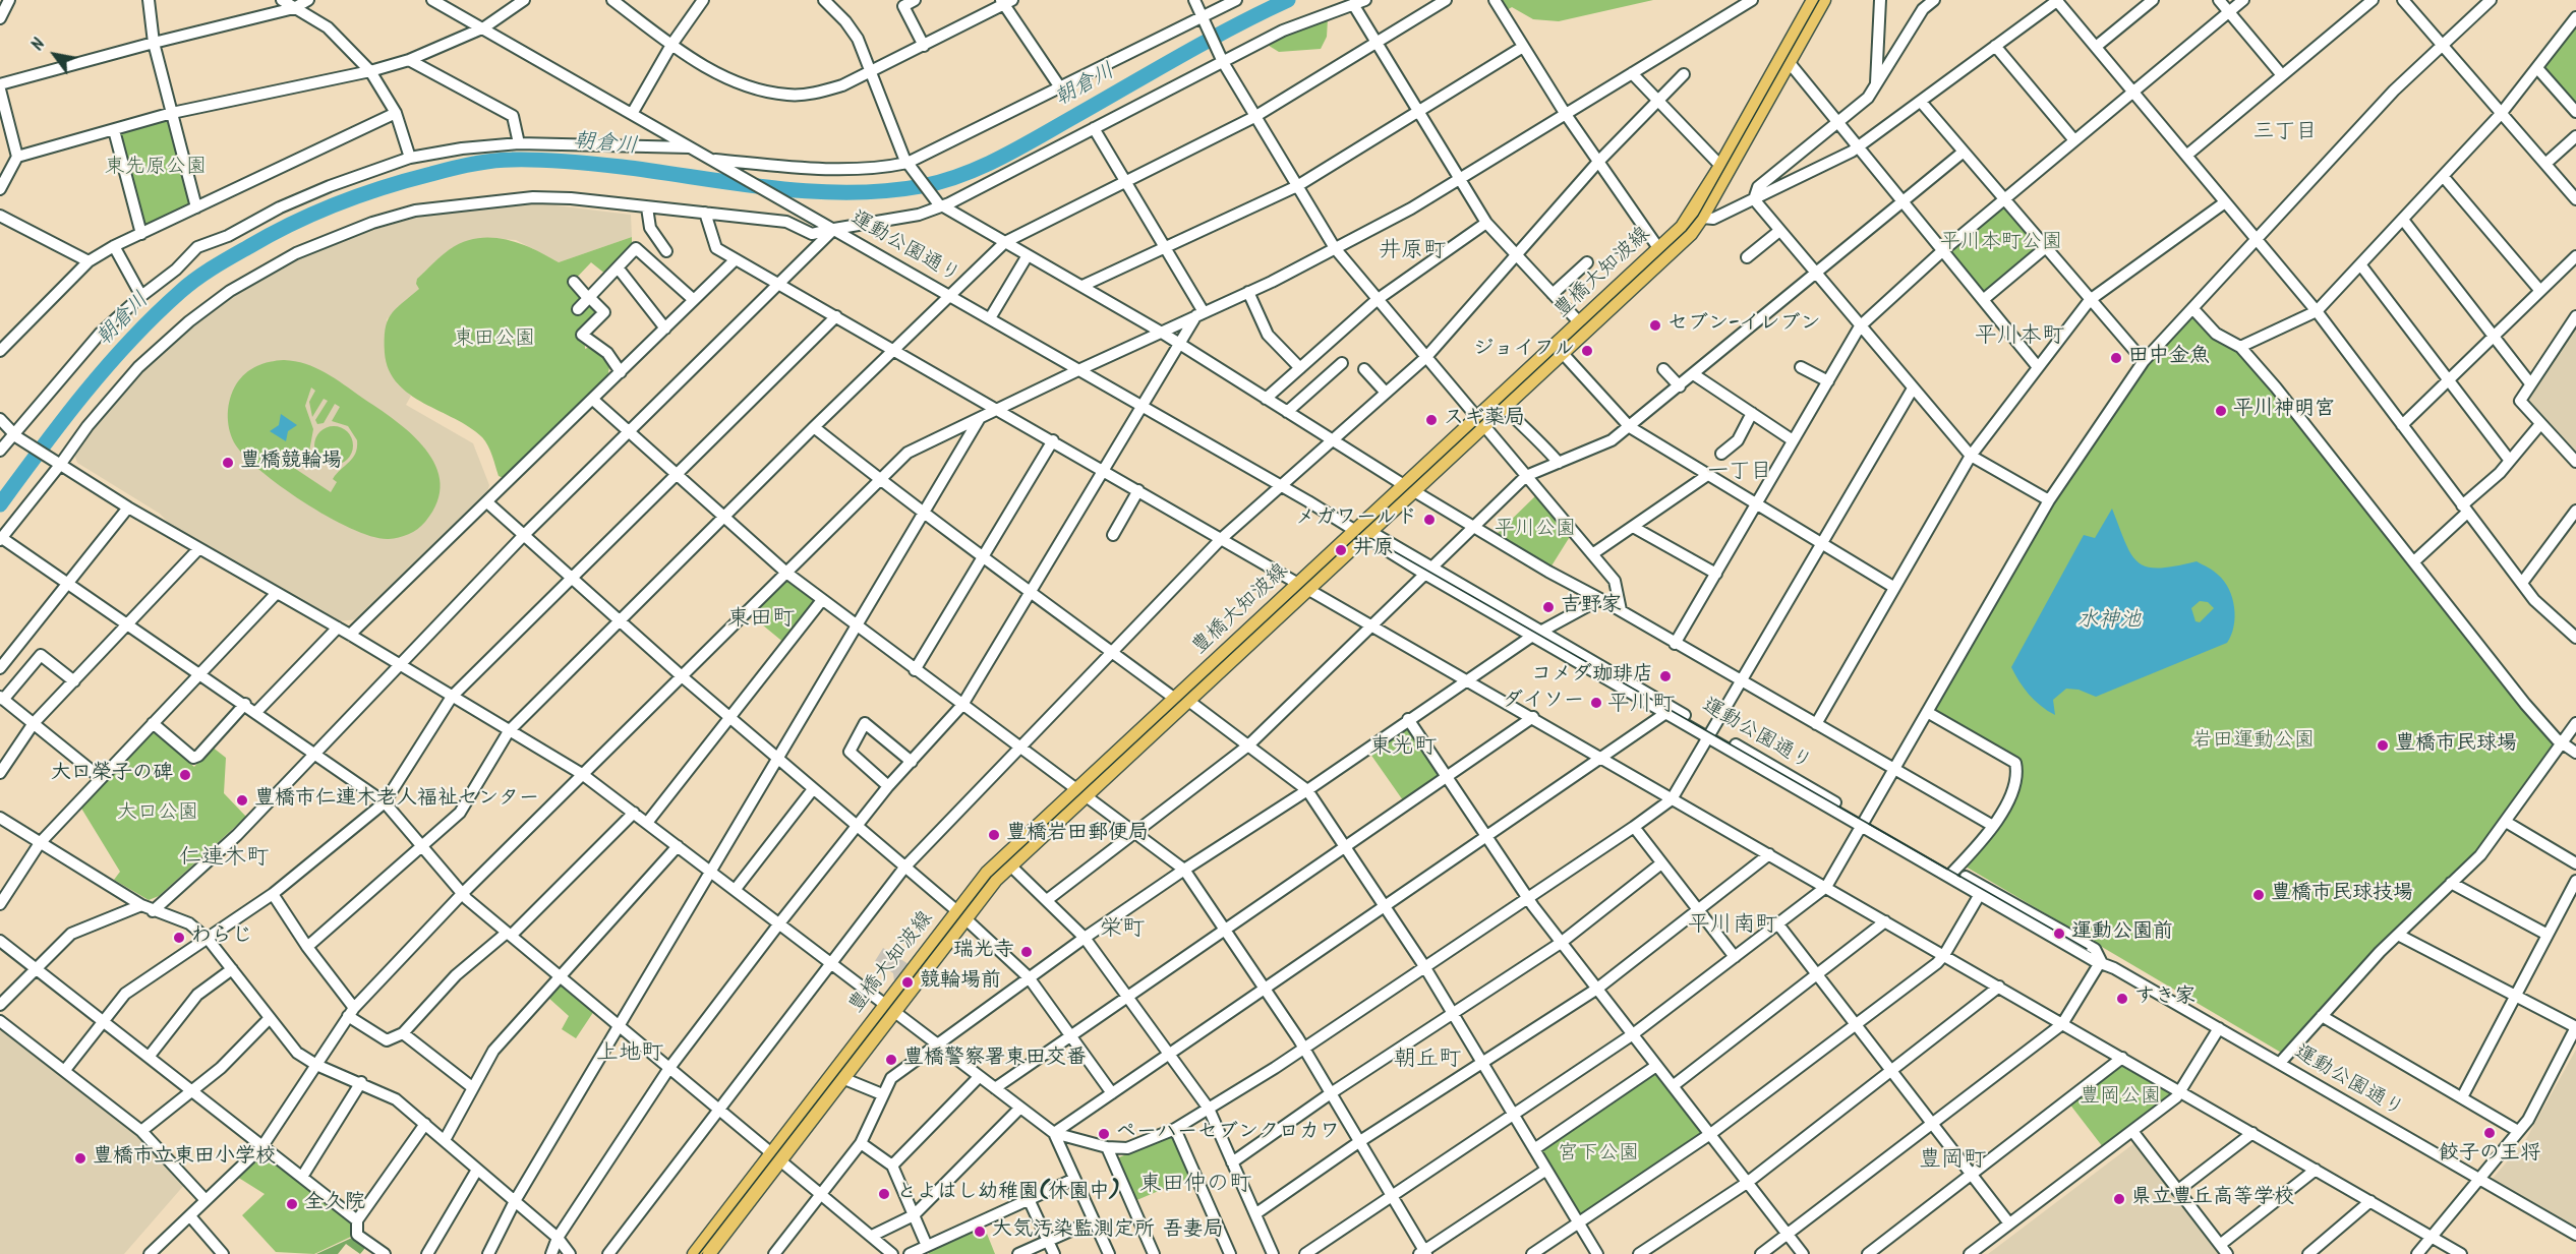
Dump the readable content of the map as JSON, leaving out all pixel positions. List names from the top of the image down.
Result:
{
  "streets": {
    "main road": ["豊橋大知波線"],
    "street": ["運動公園通り"]
  },
  "crossings": [
    ["運動公園通り", "豊橋大知波線"]
  ],
  "districts": [
    "三丁目",
    "井原町",
    "平川本町",
    "一丁目",
    "東田町",
    "平川町",
    "東光町",
    "仁連木町",
    "平川南町",
    "栄町",
    "上地町",
    "朝丘町",
    "豊岡町",
    "東田仲の町"
  ],
  "water": ["朝倉川", "水神池"],
  "parks": [
    "東先原公園",
    "平川本町公園",
    "東田公園",
    "平川公園",
    "岩田運動公園",
    "大口公園",
    "豊岡公園",
    "宮下公園"
  ],
  "places": [
    "セブン-イレブン",
    "ジョイフル",
    "田中金魚",
    "平川神明宮",
    "スギ薬局",
    "豊橋競輪場",
    "メガワールド",
    "井原",
    "吉野家",
    "コメダ珈琲店",
    "ダイソー",
    "豊橋市民球場",
    "大口榮子の碑",
    "豊橋市仁連木老人福祉センター",
    "豊橋岩田郵便局",
    "豊橋市民球技場",
    "運動公園前",
    "わらじ",
    "瑞光寺",
    "競輪場前",
    "すき家",
    "豊橋警察署東田交番",
    "餃子の王将",
    "ペーハーセブンクロカワ",
    "豊橋市立東田小学校",
    "とよはし幼稚園(休園中)",
    "県立豊丘高等学校",
    "全久院",
    "大気汚染監測定所 吾妻局"
  ],
  "north": "top left"
}
